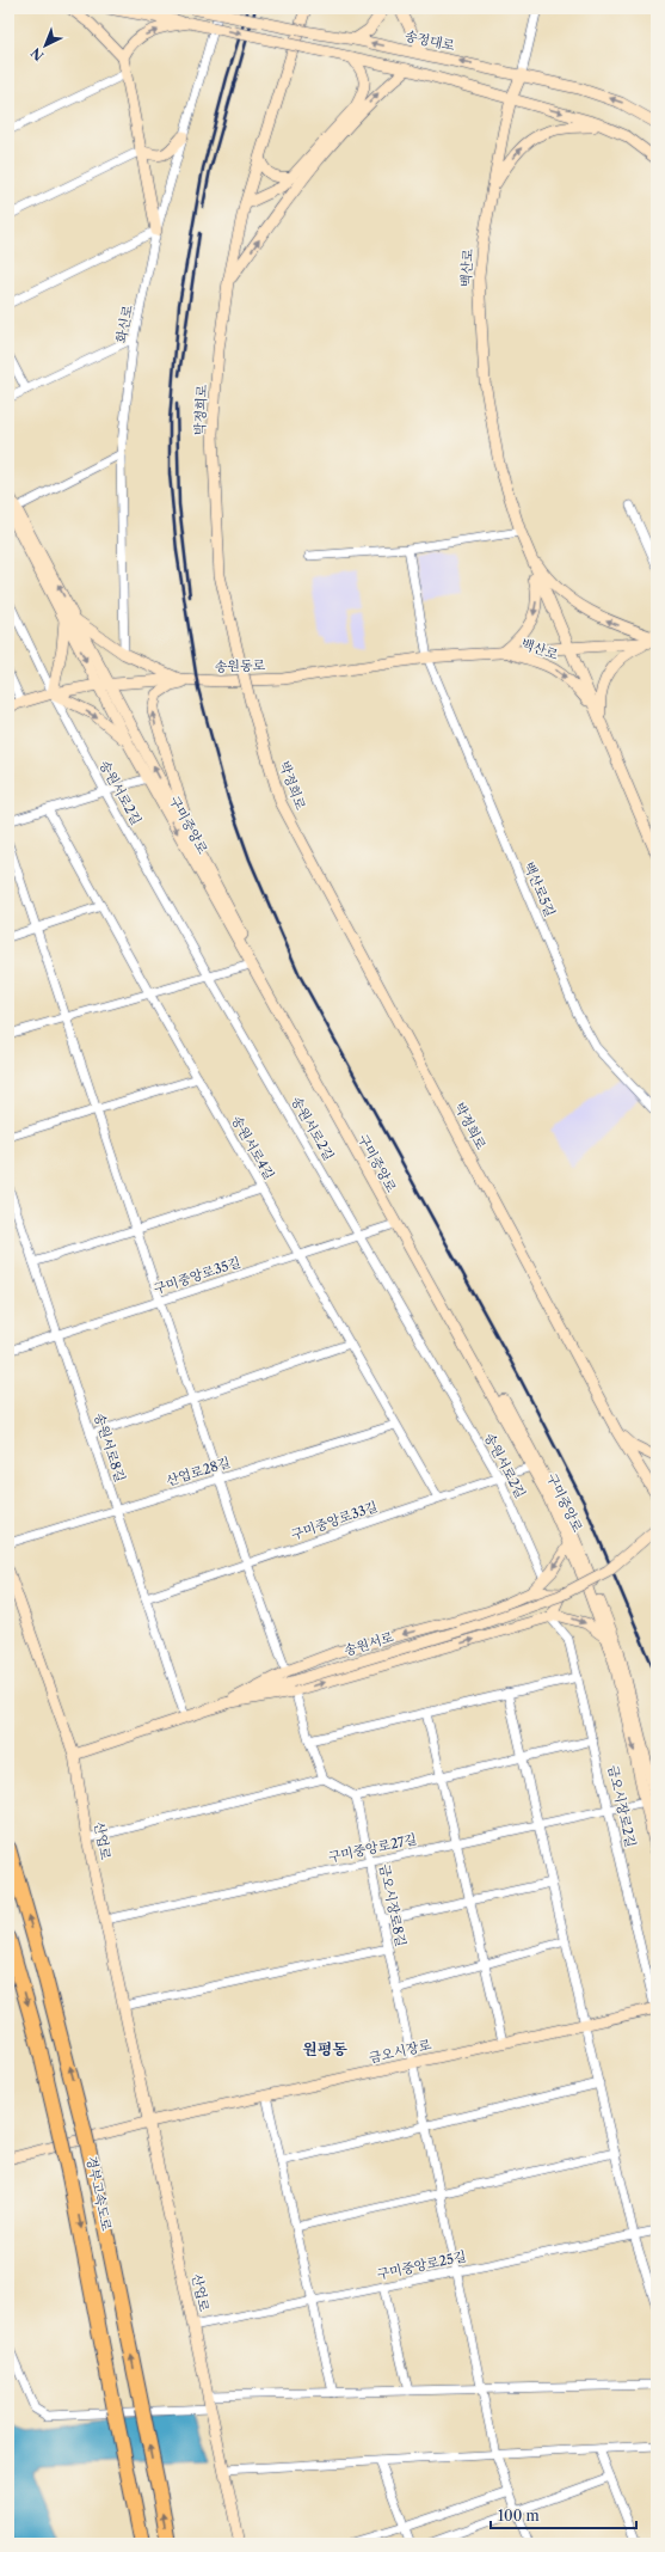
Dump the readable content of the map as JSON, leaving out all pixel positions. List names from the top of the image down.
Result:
{
  "streets": {
    "highway": ["경부고속도로"],
    "street": [
      "송정대로",
      "백산로",
      "화신로",
      "박정희로",
      "송원동로",
      "송원서로2길",
      "구미중앙로",
      "백산로5길",
      "송원서로4길",
      "구미중앙로35길",
      "송원서로8길",
      "산업로28길",
      "구미중앙로33길",
      "송원서로",
      "금오시장로2길",
      "산업로",
      "구미중앙로27길",
      "금오시장로8길",
      "금오시장로",
      "구미중앙로25길"
    ]
  },
  "crossings": [
    ["송정대로", "백산로"],
    ["백산로", "송원동로"],
    ["송원동로", "송원서로2길"],
    ["송원동로", "구미중앙로"],
    ["송원동로", "백산로5길"],
    ["송원서로2길", "구미중앙로35길"],
    ["송원서로2길", "구미중앙로33길"],
    ["구미중앙로", "구미중앙로35길"],
    ["구미중앙로", "구미중앙로33길"],
    ["구미중앙로", "구미중앙로27길"],
    ["송원서로4길", "구미중앙로35길"],
    ["송원서로4길", "산업로28길"],
    ["송원서로4길", "구미중앙로33길"],
    ["구미중앙로35길", "송원서로8길"],
    ["송원서로8길", "산업로28길"],
    ["송원서로8길", "구미중앙로33길"],
    ["송원서로8길", "송원서로"],
    ["송원서로", "산업로"],
    ["금오시장로2길", "구미중앙로27길"],
    ["금오시장로2길", "금오시장로"],
    ["산업로", "구미중앙로27길"],
    ["산업로", "금오시장로"],
    ["산업로", "구미중앙로25길"],
    ["구미중앙로27길", "금오시장로8길"],
    ["금오시장로8길", "금오시장로"],
    ["금오시장로8길", "구미중앙로25길"]
  ],
  "districts": ["원평동"],
  "scale_bar": "100 m",
  "north": "bottom left"
}
